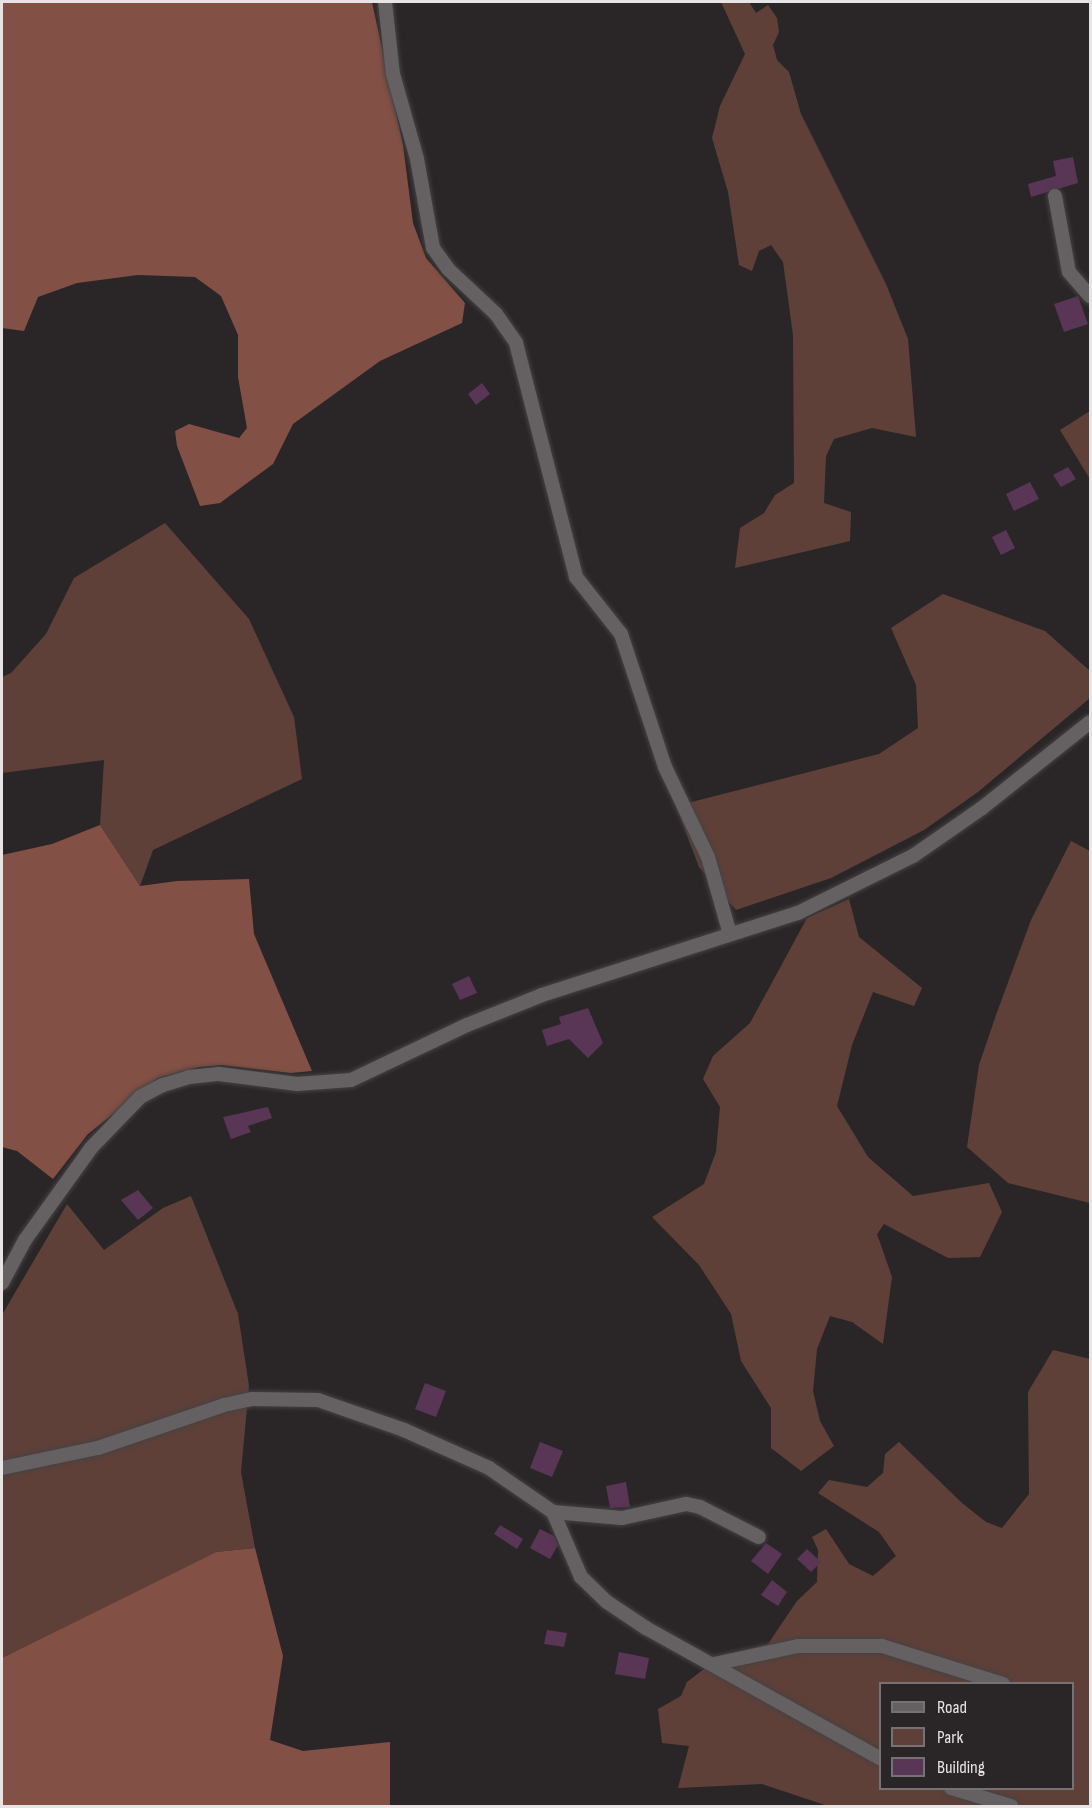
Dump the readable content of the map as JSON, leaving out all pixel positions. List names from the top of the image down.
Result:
{
  "legend": ["Road", "Park", "Building"]
}
